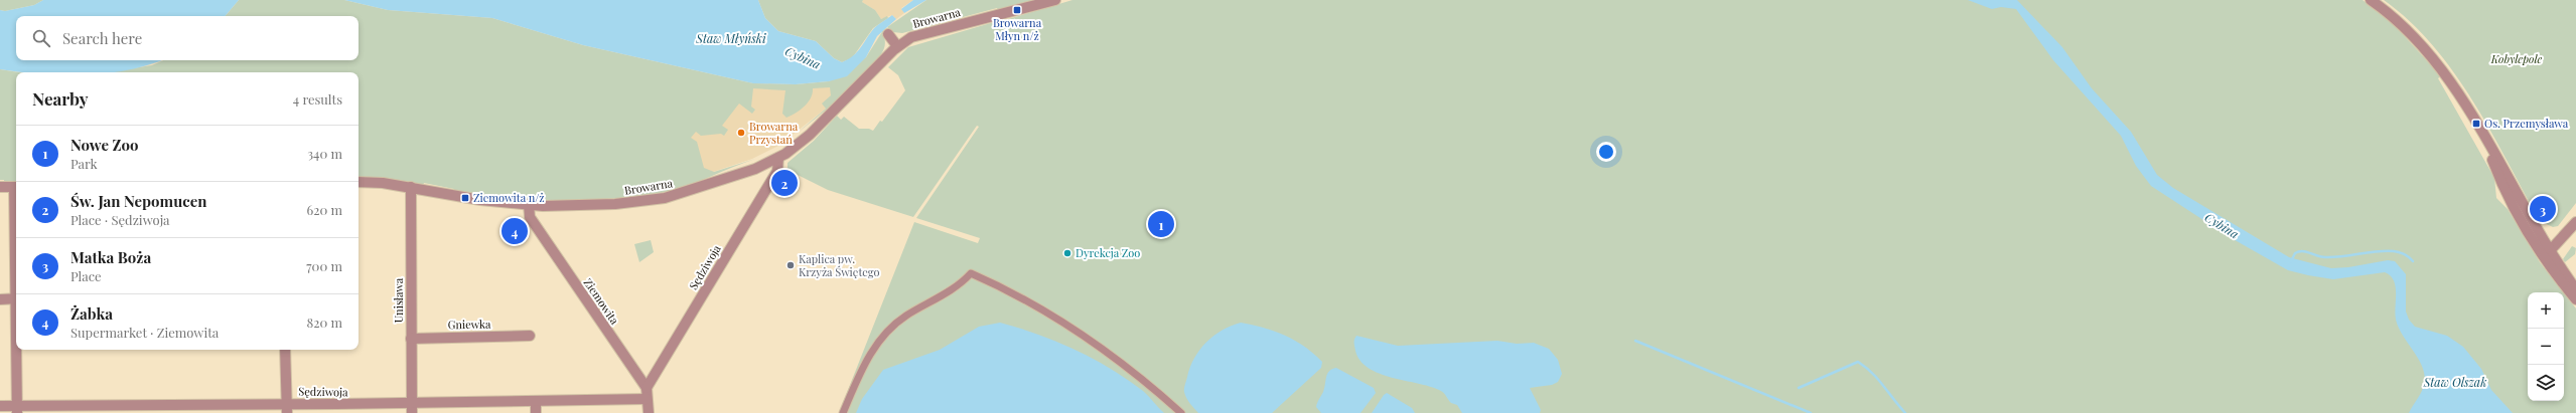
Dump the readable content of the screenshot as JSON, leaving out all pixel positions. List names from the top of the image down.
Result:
{
  "streets": {
    "street": [
      "Browarna",
      "Sędziwoja",
      "Unisława",
      "Ziemowita",
      "Gniewka"
    ]
  },
  "crossings": [
    ["Browarna", "Sędziwoja"],
    ["Browarna", "Unisława"],
    ["Browarna", "Ziemowita"],
    ["Sędziwoja", "Unisława"],
    ["Sędziwoja", "Ziemowita"],
    ["Unisława", "Gniewka"]
  ],
  "water": ["Staw Młyński", "Cybina", "Staw Olszak"],
  "parks": ["Kobylepole"],
  "places": {
    "transit": ["Browarna Młyn n/ż", "Os. Przemysława", "Ziemowita n/ż"],
    "other": ["Browarna Przystań", "Dyrekcja Zoo", "Kaplica pw. Krzyża Świętego"]
  },
  "page": {
    "search": "Search here",
    "heading": ["Nearby", "4 results"],
    "list": [
      {
        "mark": "1",
        "name": "Nowe Zoo",
        "note": "Park",
        "value": "340 m"
      },
      {
        "mark": "2",
        "name": "Św. Jan Nepomucen",
        "note": "Place · Sędziwoja",
        "value": "620 m"
      },
      {
        "mark": "3",
        "name": "Matka Boża",
        "note": "Place",
        "value": "700 m"
      },
      {
        "mark": "4",
        "name": "Żabka",
        "note": "Supermarket · Ziemowita",
        "value": "820 m"
      }
    ],
    "pins": [
      "2",
      "3",
      "1",
      "4"
    ],
    "map_buttons": ["+", "−"]
  }
}
